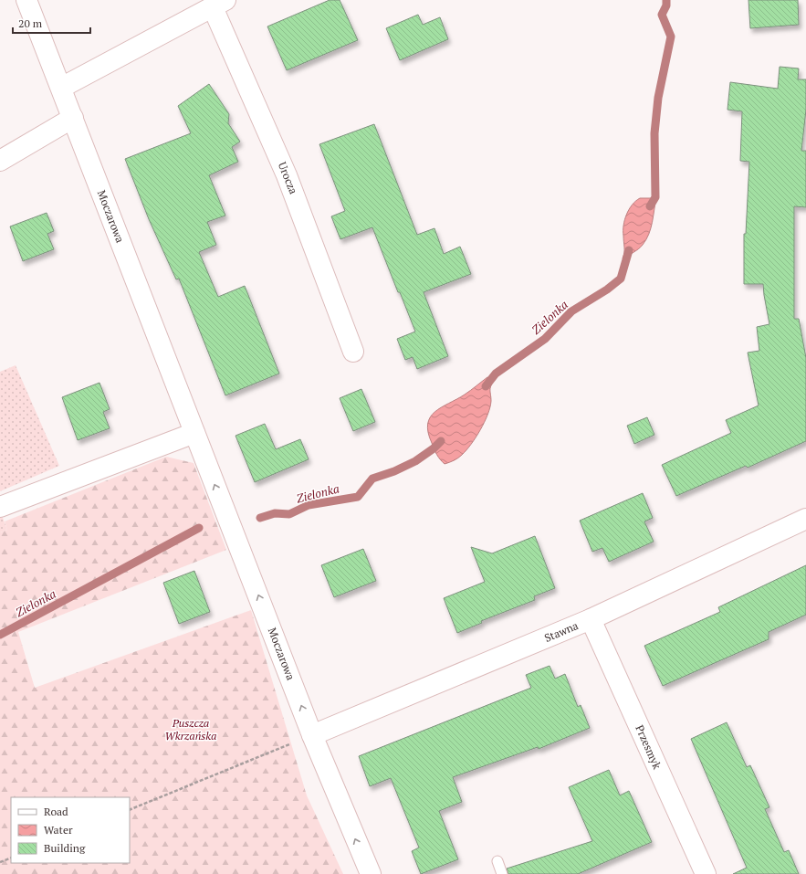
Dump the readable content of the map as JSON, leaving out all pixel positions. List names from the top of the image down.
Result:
{
  "streets": {
    "street": [
      "Urocza",
      "Moczarowa",
      "Stawna",
      "Przesmyk"
    ]
  },
  "crossings": [
    ["Urocza", "Moczarowa"],
    ["Moczarowa", "Stawna"],
    ["Stawna", "Przesmyk"]
  ],
  "one_way": ["Moczarowa"],
  "water": ["Zielonka"],
  "parks": ["Puszcza Wkrzańska"],
  "legend": ["Road", "Water", "Building"],
  "scale_bar": "20 m"
}
